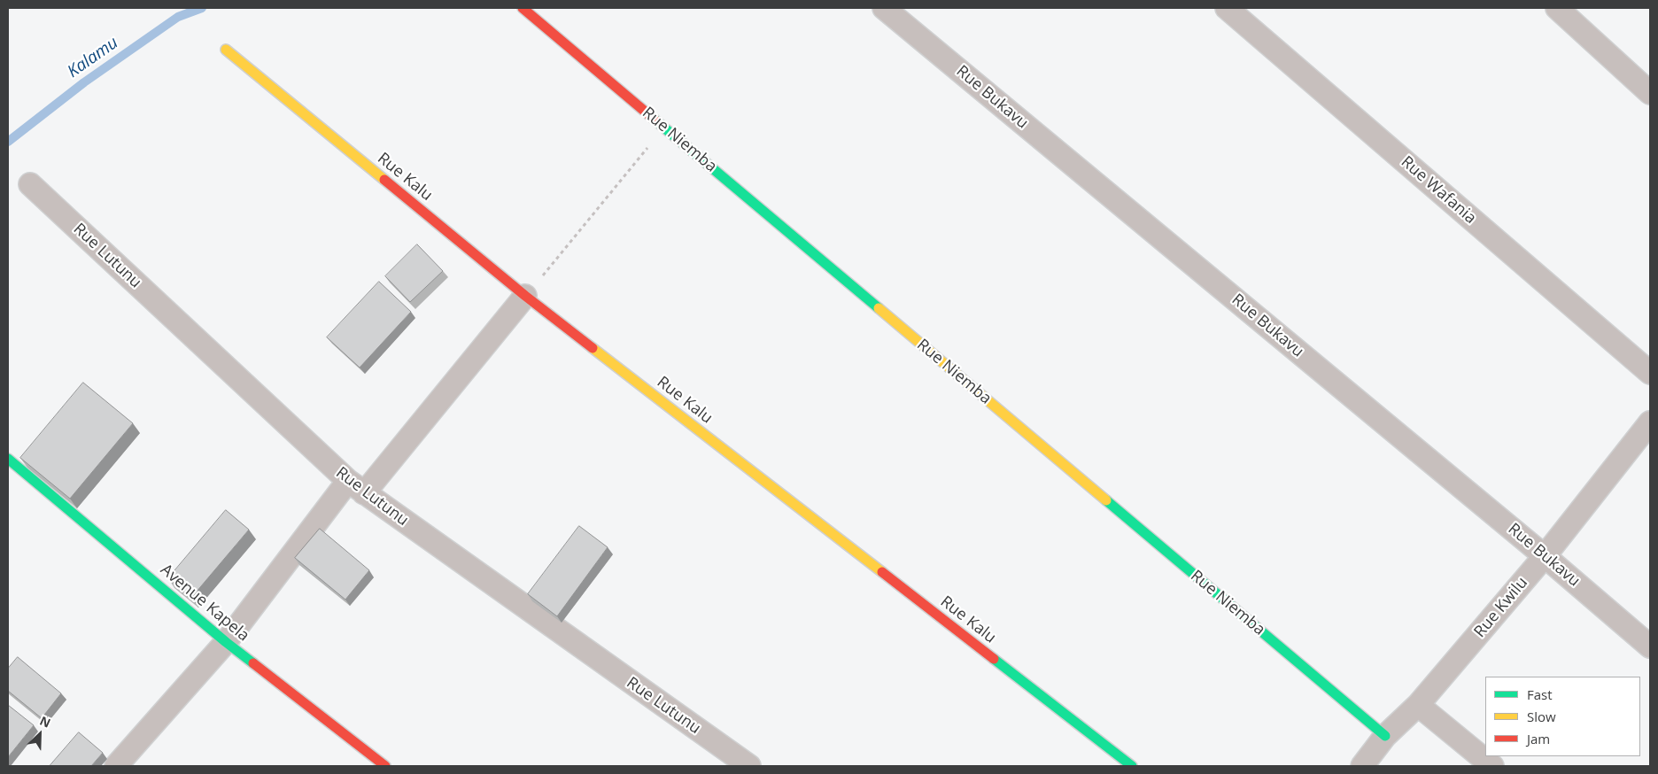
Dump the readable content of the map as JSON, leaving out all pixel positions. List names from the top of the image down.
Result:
{
  "streets": {
    "street": [
      "Rue Bukavu",
      "Rue Niemba",
      "Rue Kalu",
      "Rue Wafania",
      "Rue Lutunu",
      "Avenue Kapela",
      "Rue Kwilu"
    ]
  },
  "crossings": [
    ["Rue Bukavu", "Rue Kwilu"],
    ["Rue Niemba", "Rue Kwilu"]
  ],
  "water": ["Kalamu"],
  "legend": ["Fast", "Slow", "Jam"],
  "north": "top right"
}
